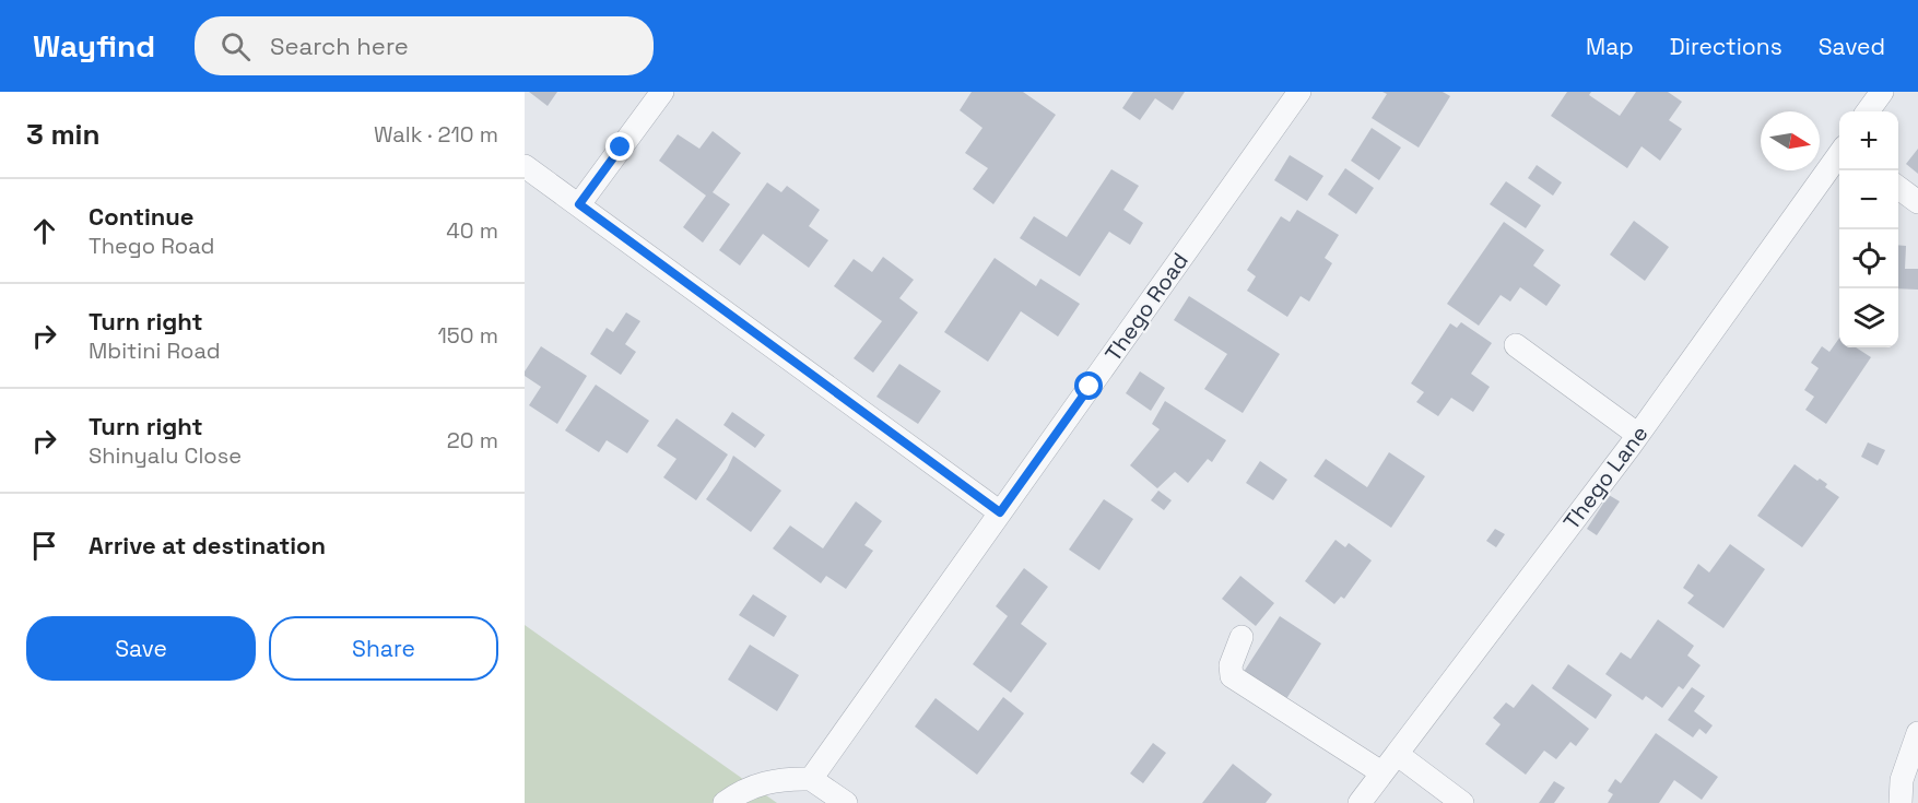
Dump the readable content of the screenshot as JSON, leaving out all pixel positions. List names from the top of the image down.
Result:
{
  "streets": {
    "street": ["Thego Road", "Thego Lane"]
  },
  "north": "right",
  "page": {
    "header": "Wayfind",
    "search": "Search here",
    "nav": ["Map", "Directions", "Saved"],
    "heading": ["3 min", "Walk · 210 m"],
    "map_buttons": ["+", "−"],
    "list": [
      ["Continue", "Thego Road", "40 m"],
      ["Turn right", "Mbitini Road", "150 m"],
      ["Turn right", "Shinyalu Close", "20 m"],
      "Arrive at destination"
    ],
    "buttons": ["Save", "Share"]
  }
}
